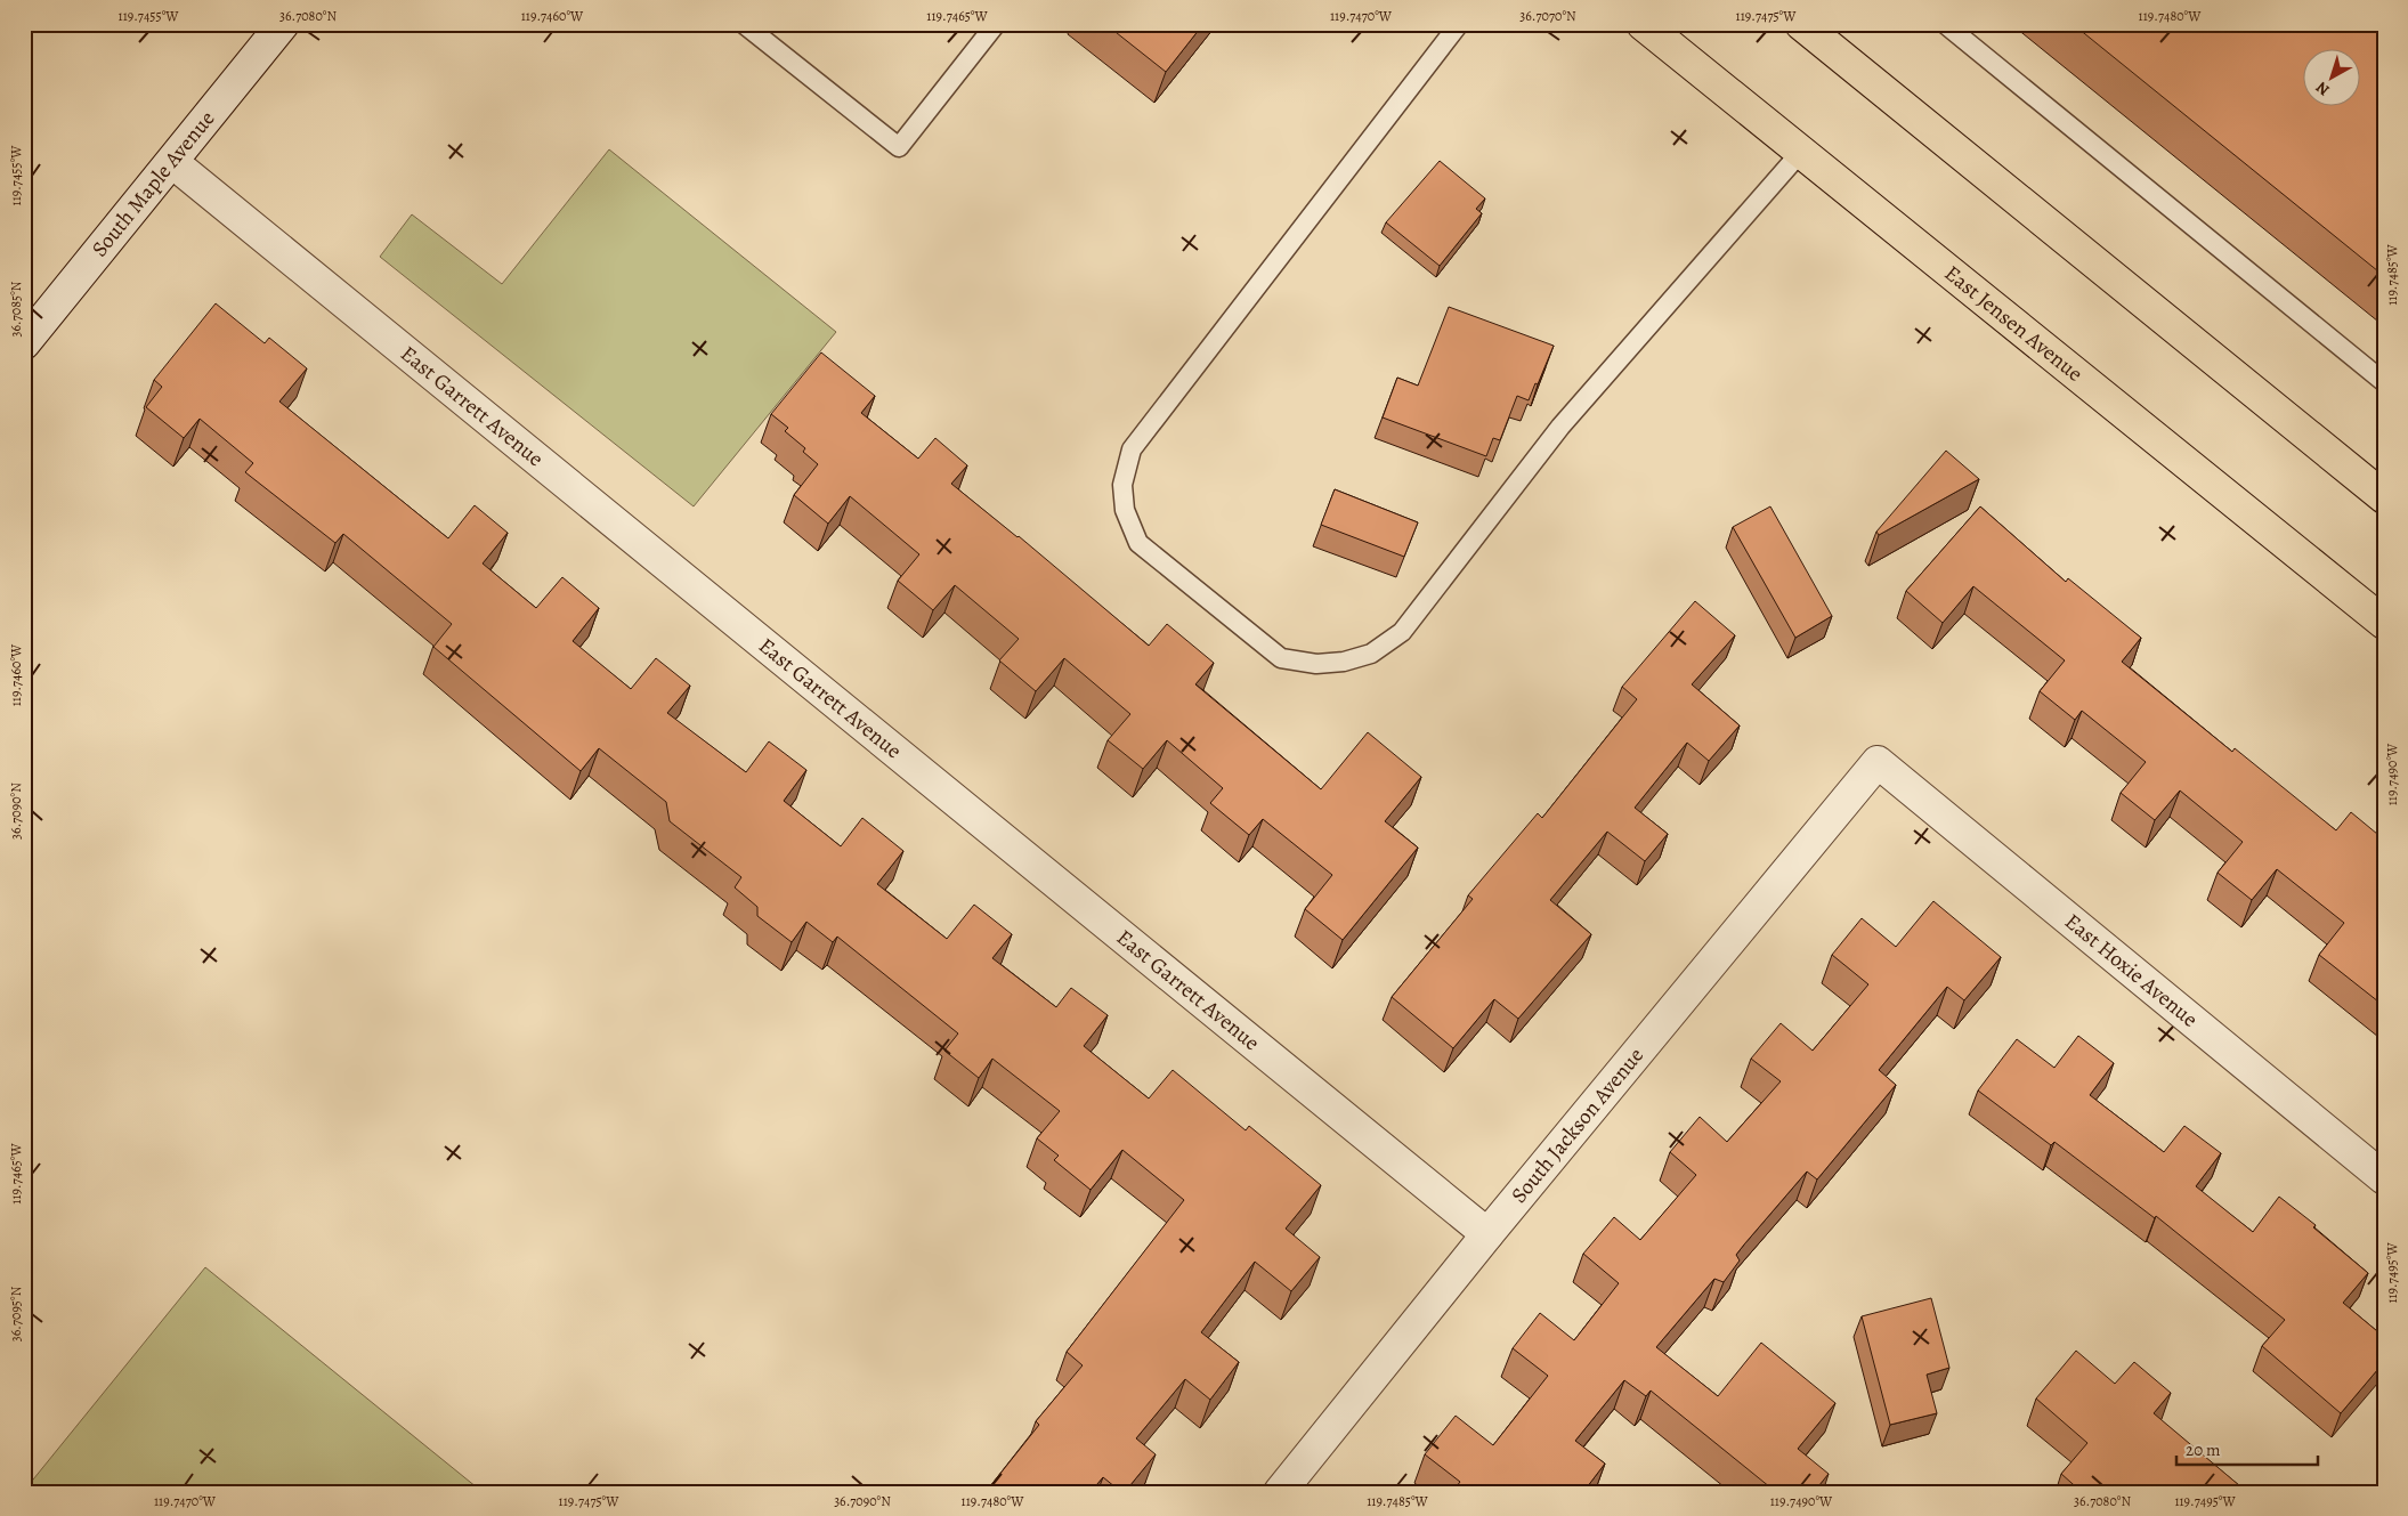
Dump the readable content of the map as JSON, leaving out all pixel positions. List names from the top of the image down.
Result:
{
  "streets": {
    "main road": ["East Jensen Avenue"],
    "street": [
      "South Maple Avenue",
      "East Garrett Avenue",
      "East Hoxie Avenue",
      "South Jackson Avenue"
    ]
  },
  "crossings": [
    ["South Maple Avenue", "East Garrett Avenue"],
    ["East Garrett Avenue", "South Jackson Avenue"],
    ["East Hoxie Avenue", "South Jackson Avenue"]
  ],
  "scale_bar": "20 m",
  "north": "bottom left",
  "coordinates": [
    "119.7455°W",
    "36.7080°N",
    "119.7460°W",
    "119.7465°W",
    "119.7470°W",
    "36.7070°N",
    "119.7475°W",
    "119.7480°W",
    "119.7485°W",
    "36.7085°N",
    "119.7490°W",
    "36.7090°N",
    "119.7495°W",
    "36.7095°N"
  ]
}
